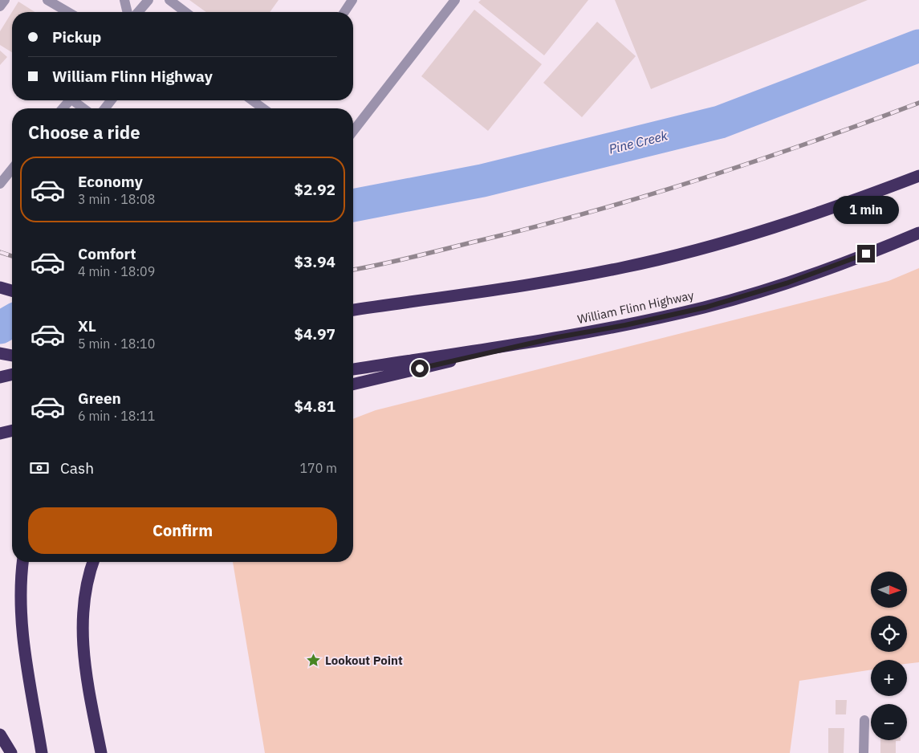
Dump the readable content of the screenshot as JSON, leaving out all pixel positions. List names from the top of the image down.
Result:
{
  "streets": {
    "highway": ["William Flinn Highway"]
  },
  "water": ["Pine Creek"],
  "places": {
    "place": ["Lookout Point"]
  },
  "north": "right",
  "page": {
    "banner": ["Pickup", "William Flinn Highway"],
    "heading": "Choose a ride",
    "list": [
      {
        "name": "Economy",
        "note": "3 min · 18:08",
        "value": "$2.92"
      },
      {
        "name": "Comfort",
        "note": "4 min · 18:09",
        "value": "$3.94"
      },
      {
        "name": "XL",
        "note": "5 min · 18:10",
        "value": "$4.97"
      },
      {
        "name": "Green",
        "note": "6 min · 18:11",
        "value": "$4.81"
      }
    ],
    "bubble": "1 min",
    "pay": ["Cash", "170 m"],
    "buttons": "Confirm",
    "map_buttons": ["+", "−"]
  }
}
